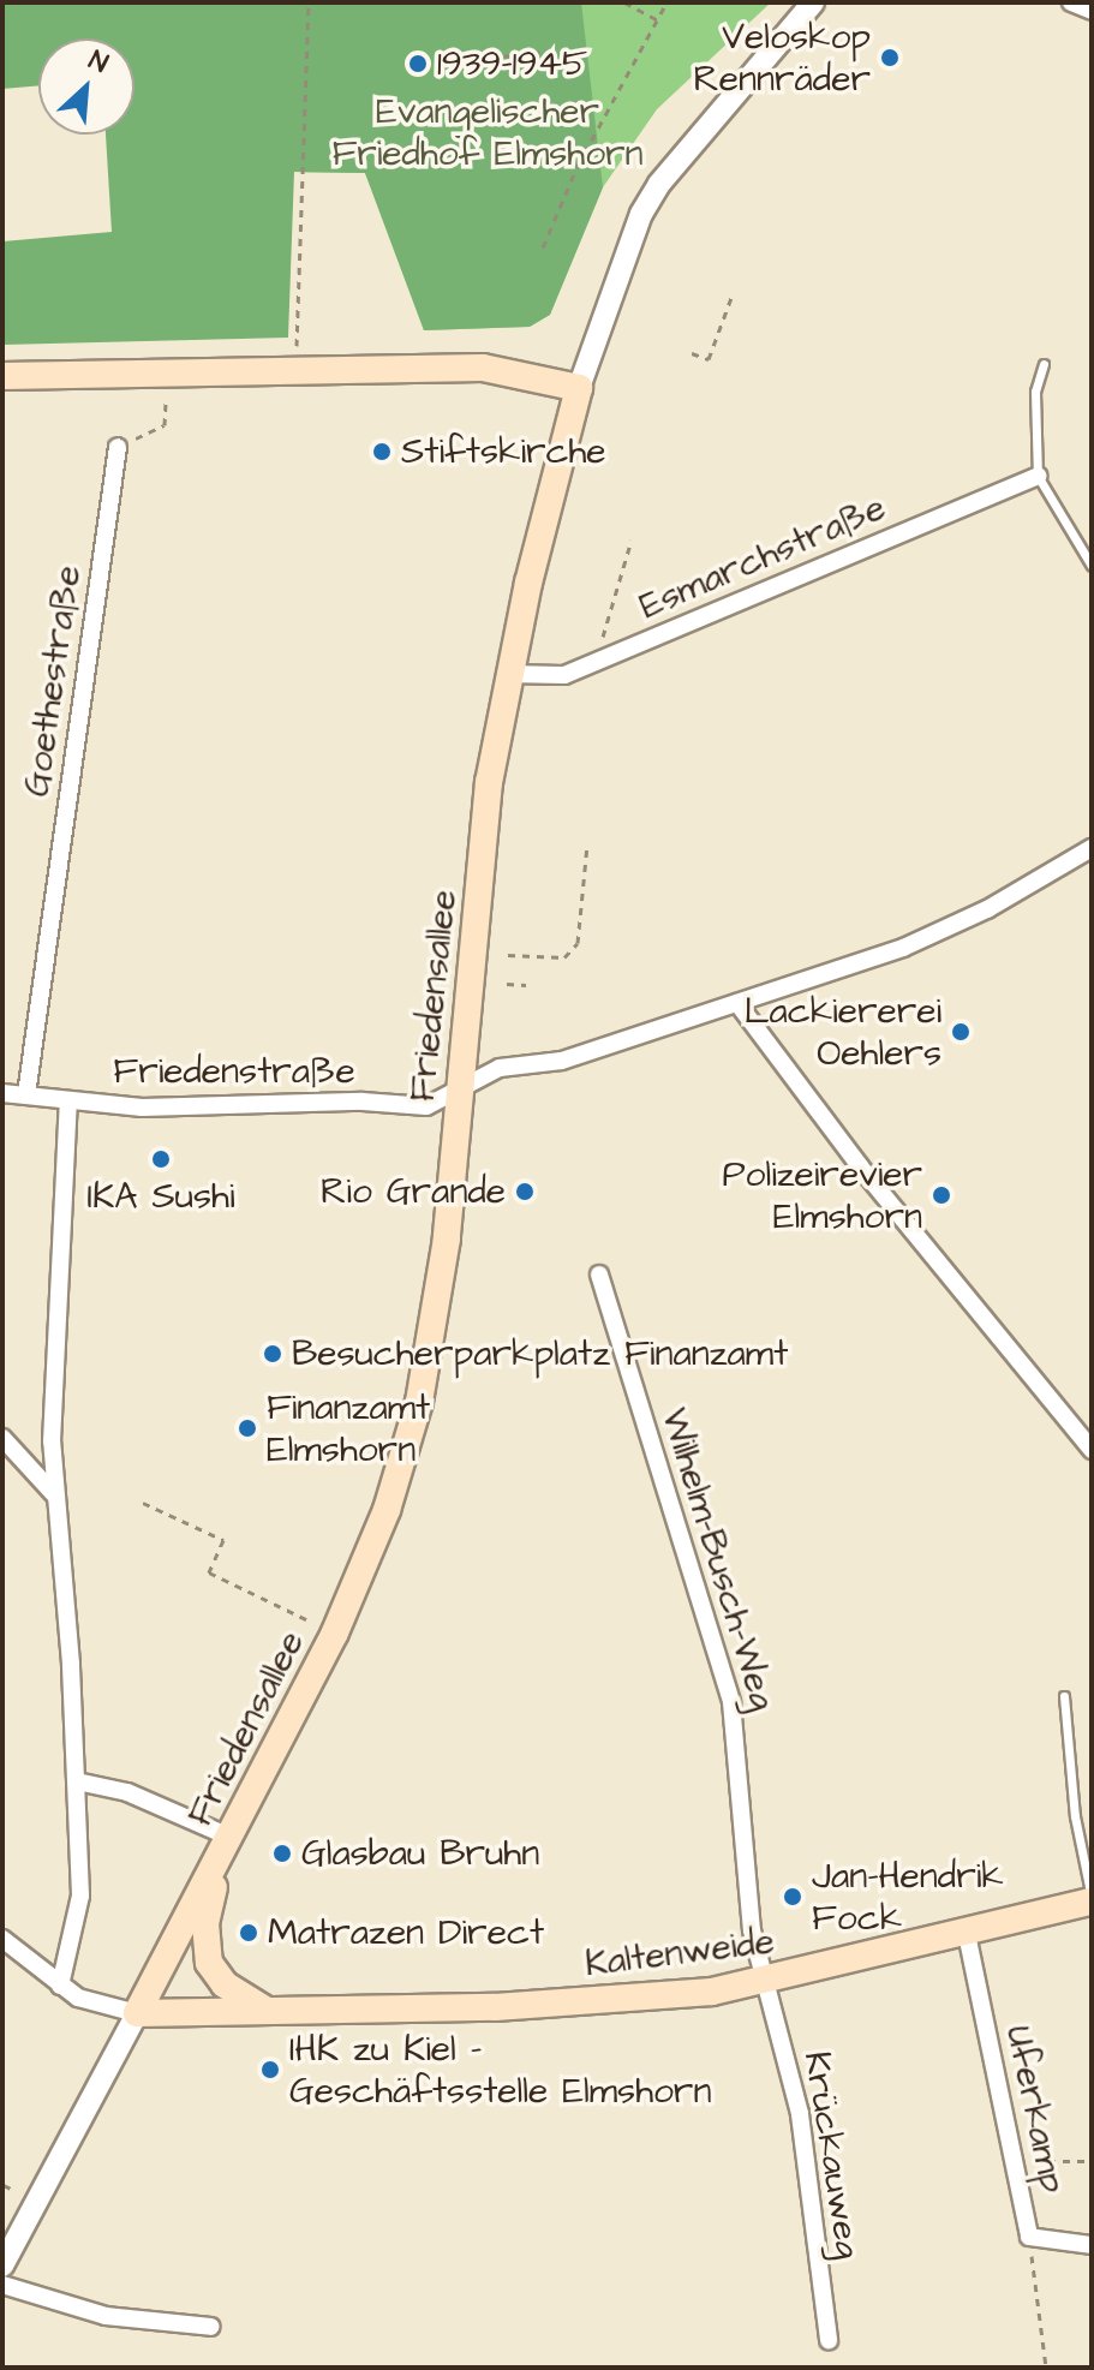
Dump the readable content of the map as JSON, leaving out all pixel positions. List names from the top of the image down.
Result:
{
  "streets": {
    "main road": ["Friedensallee", "Kaltenweide"],
    "street": [
      "Esmarchstraße",
      "Goethestraße",
      "Friedenstraße",
      "Wilhelm-Busch-Weg",
      "Uferkamp",
      "Krückauweg"
    ]
  },
  "crossings": [
    ["Esmarchstraße", "Friedensallee"],
    ["Goethestraße", "Friedenstraße"],
    ["Friedensallee", "Friedenstraße"],
    ["Friedensallee", "Kaltenweide"],
    ["Wilhelm-Busch-Weg", "Kaltenweide"],
    ["Wilhelm-Busch-Weg", "Krückauweg"],
    ["Kaltenweide", "Uferkamp"],
    ["Kaltenweide", "Krückauweg"]
  ],
  "parks": ["Evangelischer Friedhof Elmshorn"],
  "places": [
    "Veloskop Rennräder",
    "1939-1945",
    "Stiftskirche",
    "Lackiererei Oehlers",
    "IKA Sushi",
    "Rio Grande",
    "Polizeirevier Elmshorn",
    "Besucherparkplatz Finanzamt",
    "Finanzamt Elmshorn",
    "Glasbau Bruhn",
    "Jan-Hendrik Fock",
    "Matrazen Direct",
    "IHK zu Kiel - Geschäftsstelle Elmshorn"
  ],
  "north": "top right"
}
